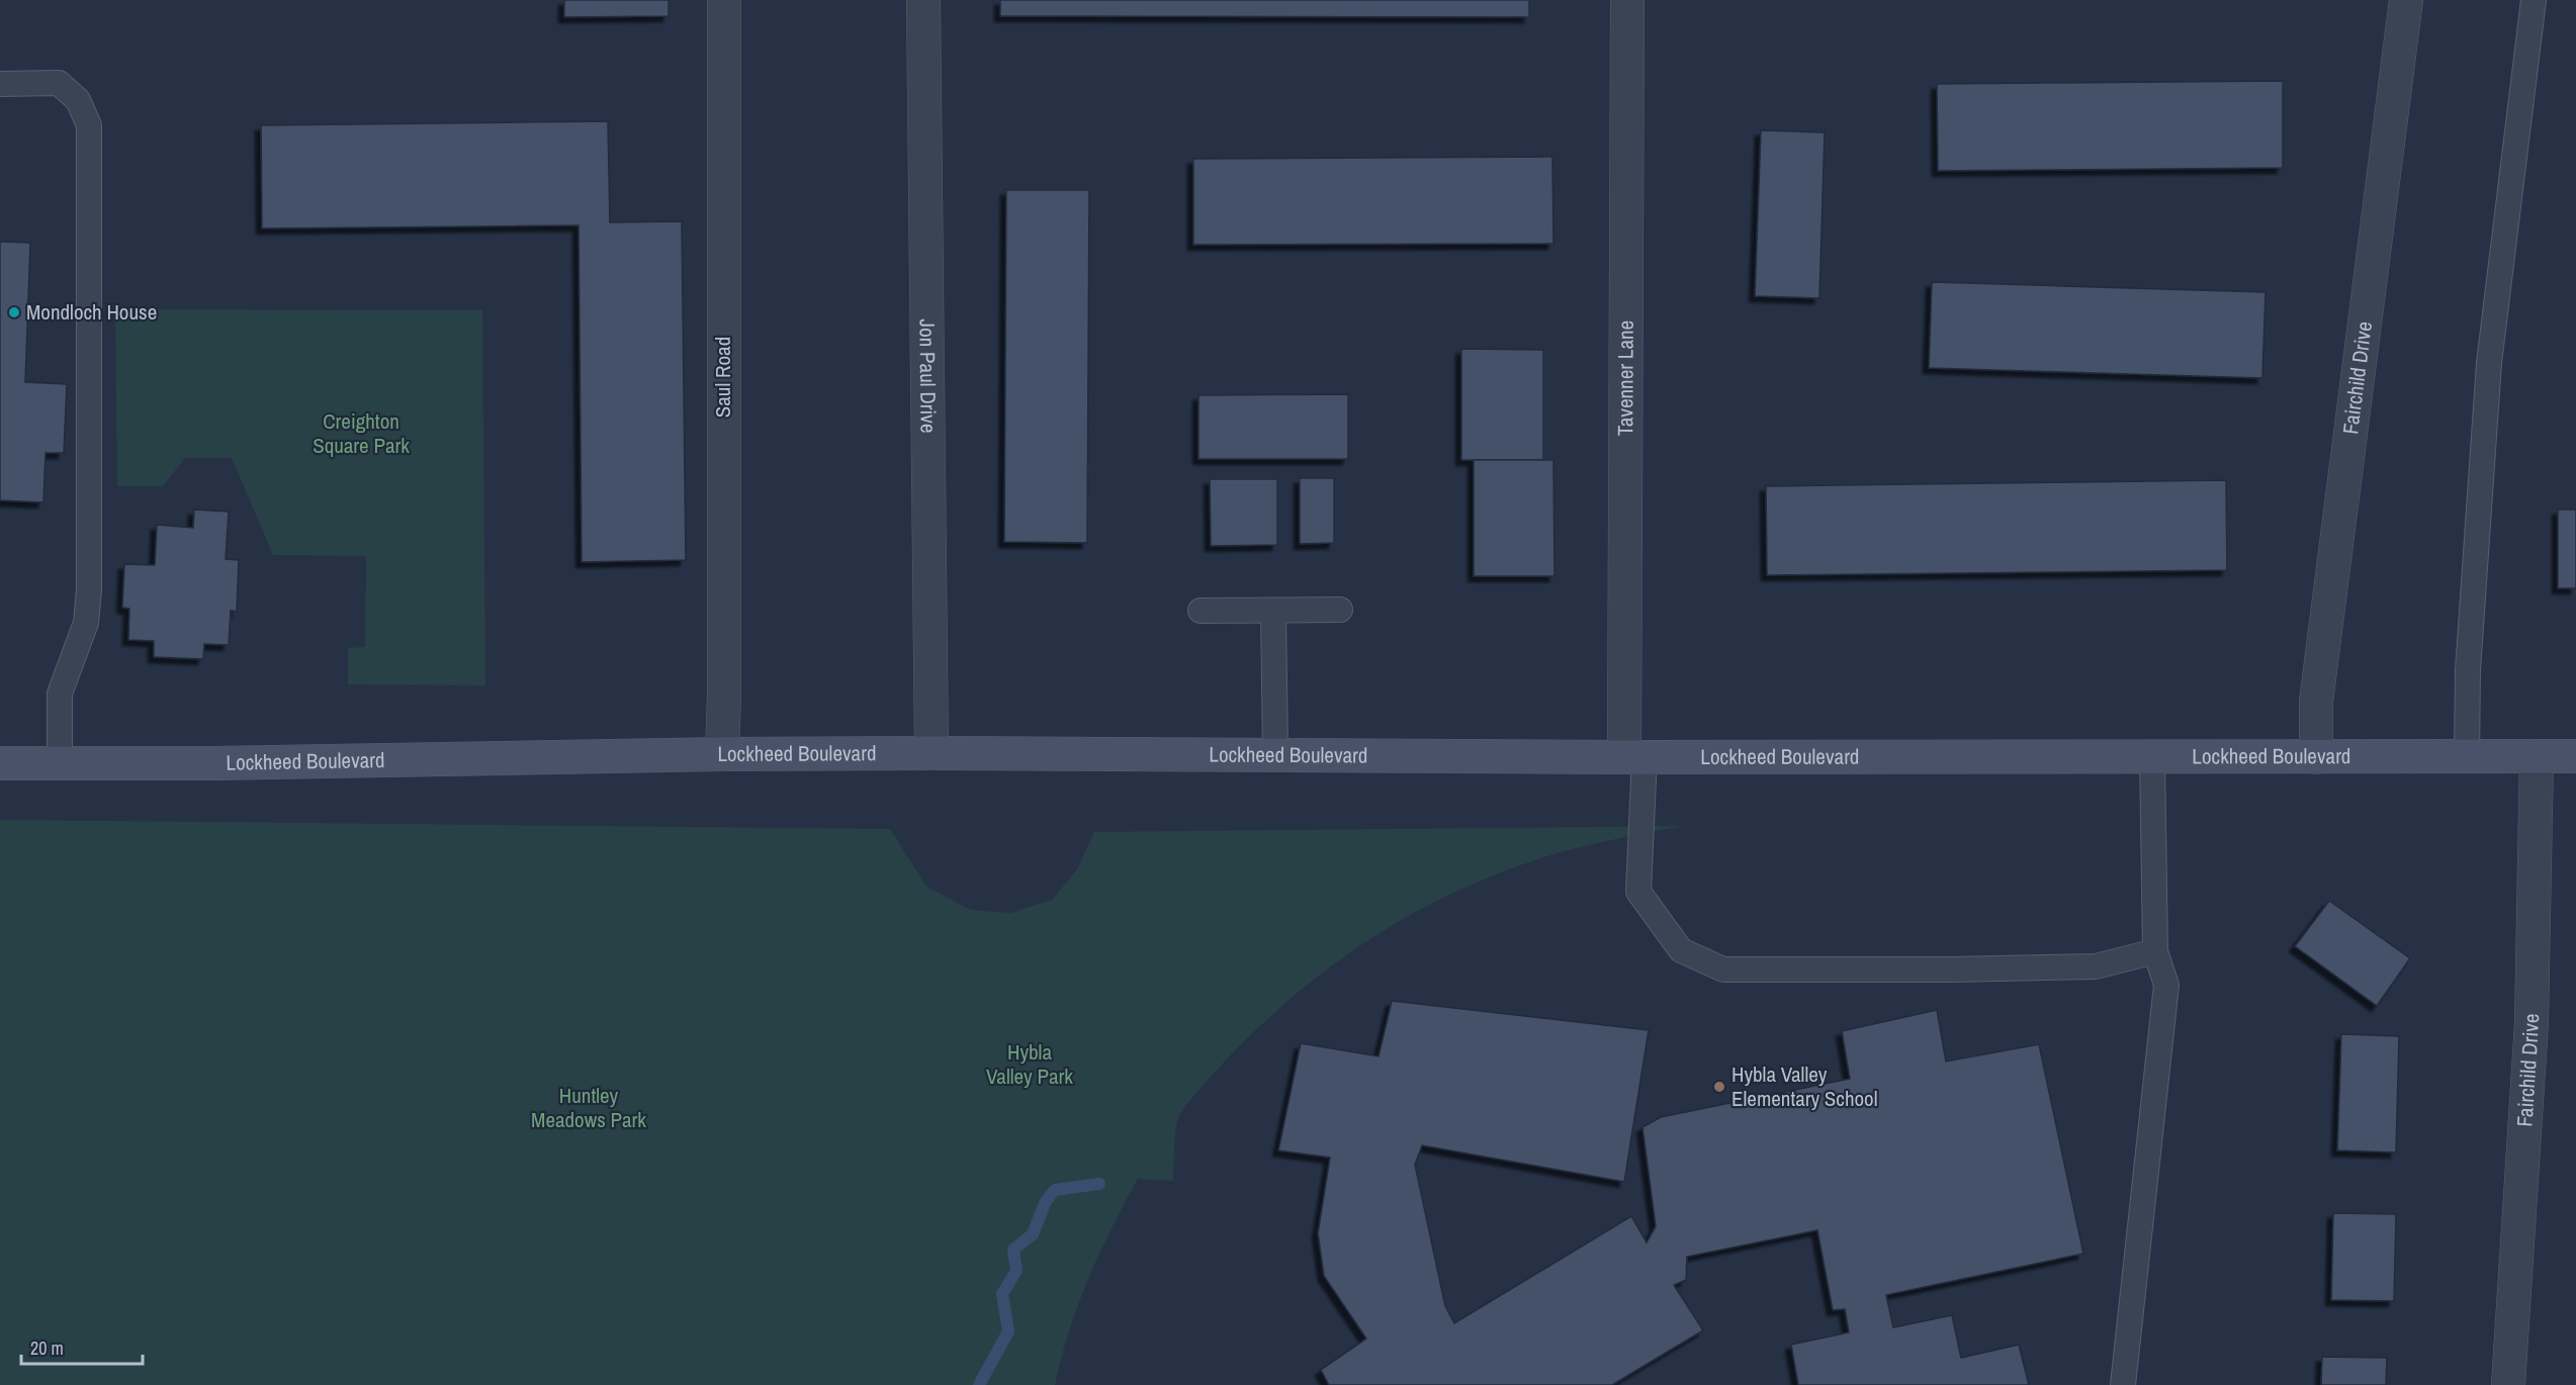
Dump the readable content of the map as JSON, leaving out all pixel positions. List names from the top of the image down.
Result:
{
  "streets": {
    "street": [
      "Saul Road",
      "Jon Paul Drive",
      "Tavenner Lane",
      "Fairchild Drive",
      "Lockheed Boulevard"
    ]
  },
  "crossings": [
    ["Saul Road", "Lockheed Boulevard"],
    ["Jon Paul Drive", "Lockheed Boulevard"],
    ["Tavenner Lane", "Lockheed Boulevard"],
    ["Fairchild Drive", "Lockheed Boulevard"]
  ],
  "parks": ["Creighton Square Park", "Hybla Valley Park", "Huntley Meadows Park"],
  "places": ["Mondloch House", "Hybla Valley Elementary School"],
  "scale_bar": "20 m"
}
